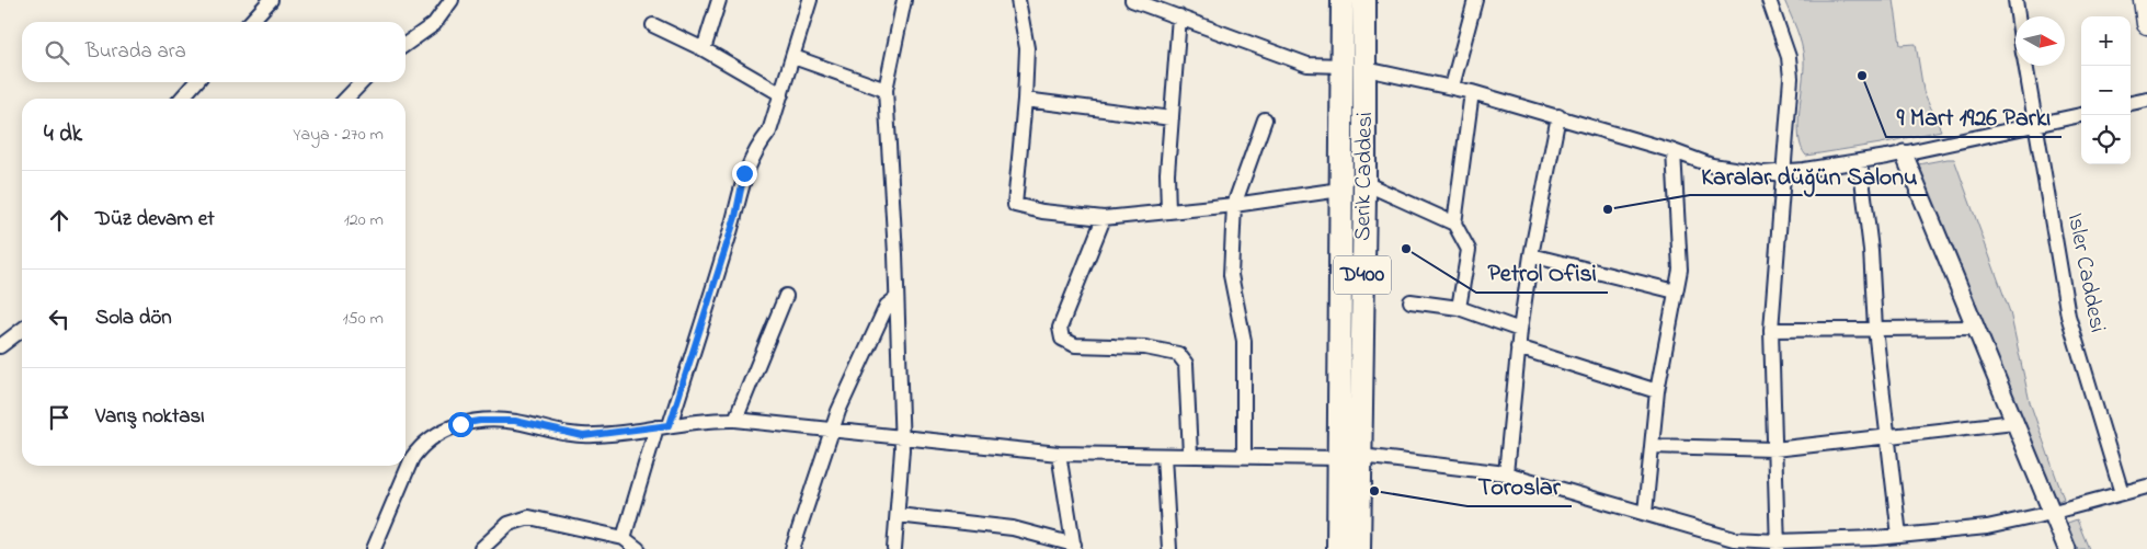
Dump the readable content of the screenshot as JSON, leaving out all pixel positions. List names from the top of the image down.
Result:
{
  "streets": {
    "highway": ["Serik Caddesi", "D400"],
    "street": ["Isler Caddesi"]
  },
  "places": [
    "9 Mart 1926 Parkı",
    "Karalar düğün Salonu",
    "Petrol Ofisi",
    "Toroslar"
  ],
  "north": "right",
  "page": {
    "map_buttons": ["+", "−"],
    "search": "Burada ara",
    "heading": ["4 dk", "Yaya · 270 m"],
    "list": [
      ["Düz devam et", "120 m"],
      ["Sola dön", "150 m"],
      "Varış noktası"
    ]
  }
}
